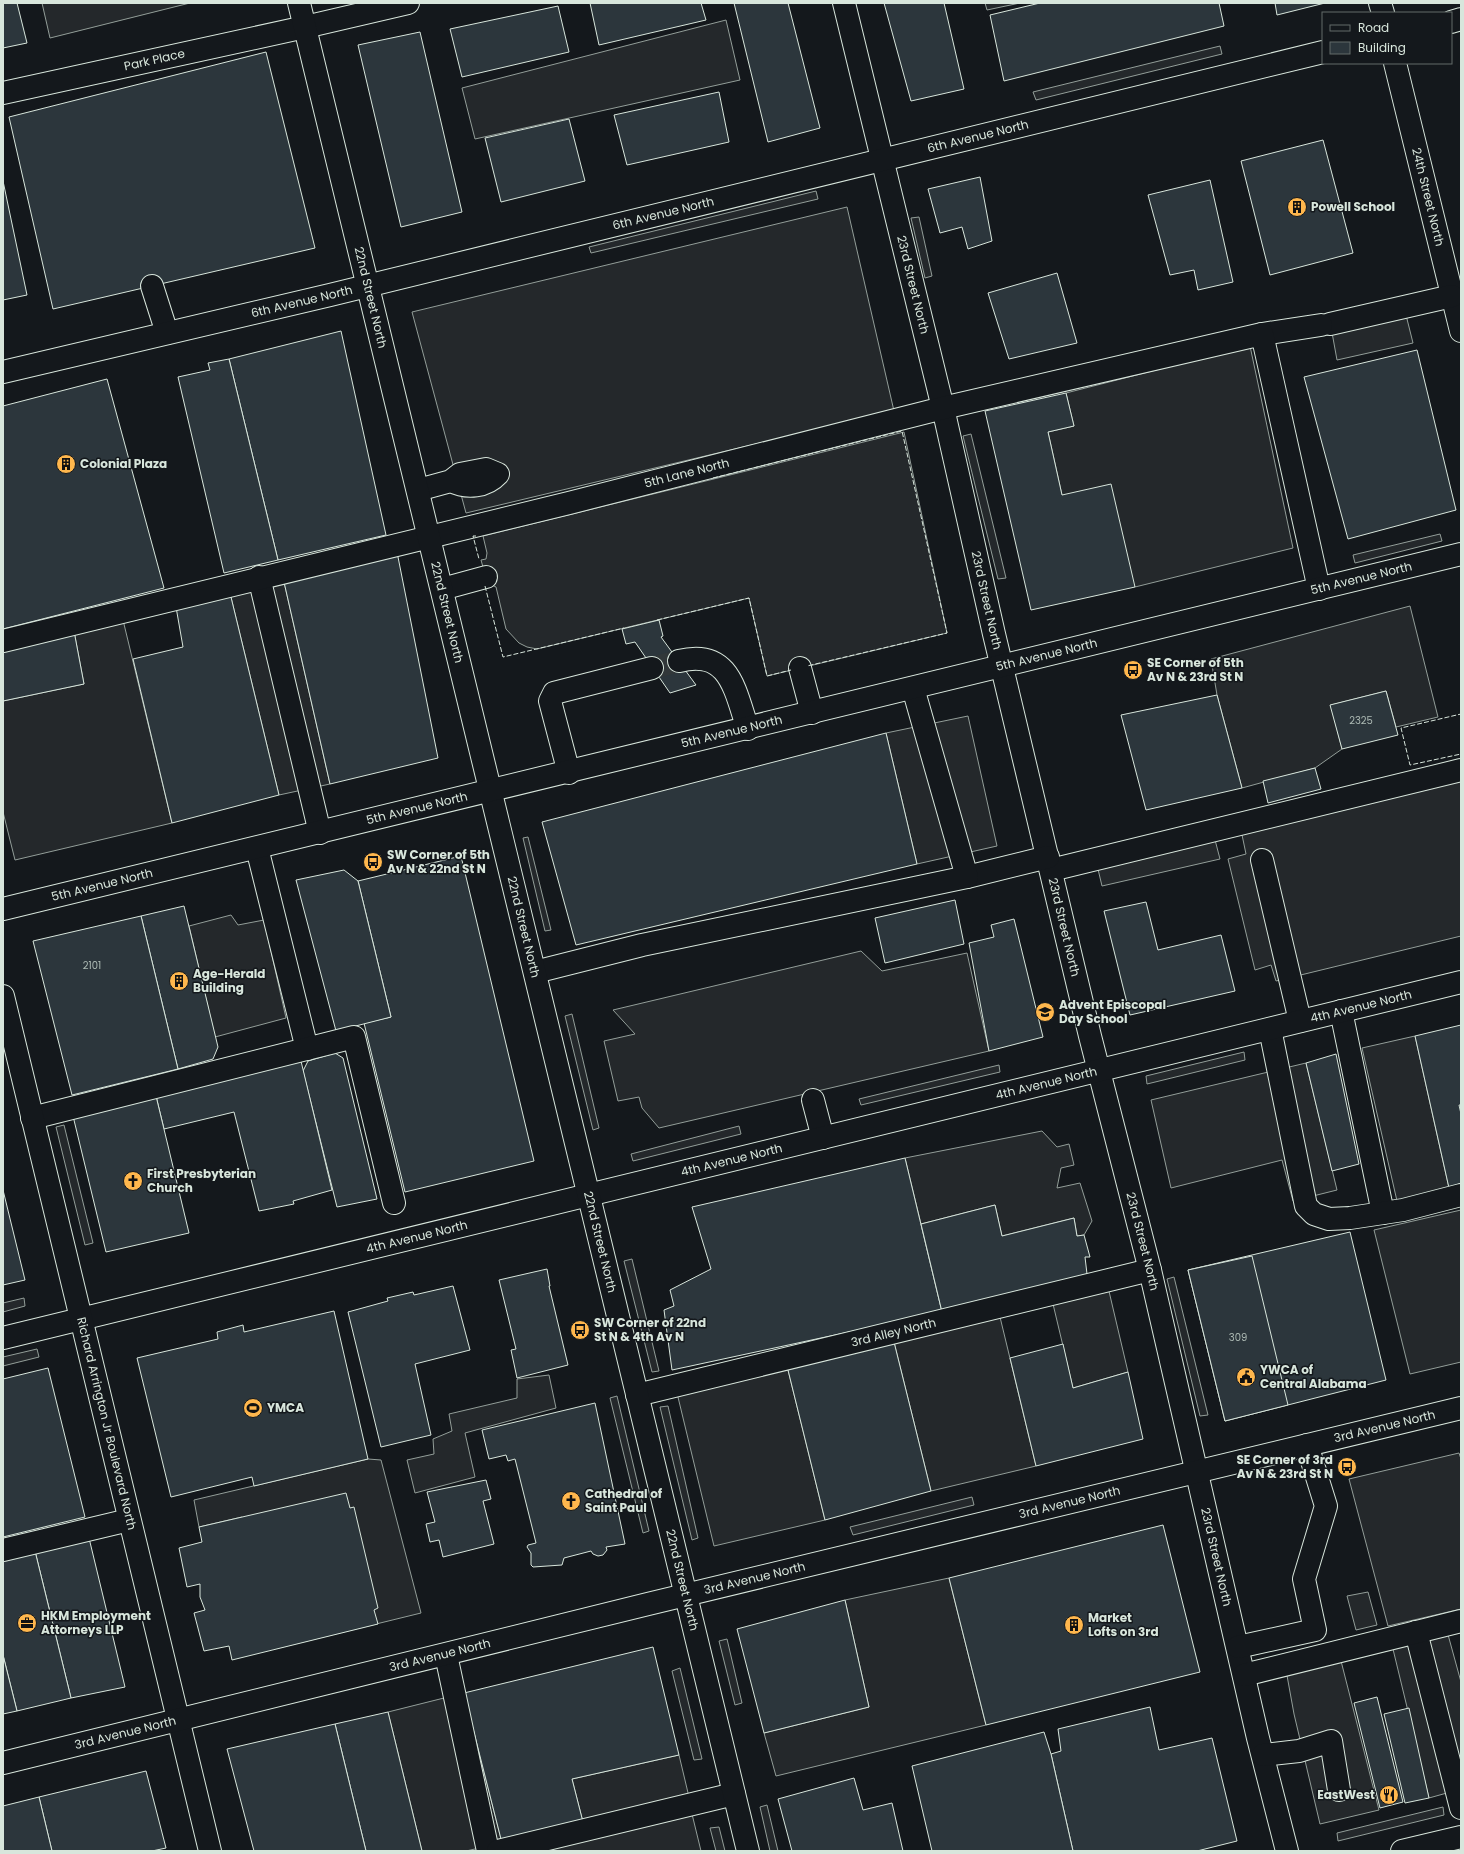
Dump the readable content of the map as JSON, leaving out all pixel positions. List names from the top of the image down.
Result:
{
  "streets": {
    "main road": [
      "Park Place",
      "6th Avenue North",
      "24th Street North",
      "23rd Street North",
      "22nd Street North",
      "5th Lane North",
      "5th Avenue North",
      "4th Avenue North",
      "3rd Alley North",
      "Richard Arrington Jr Boulevard North",
      "3rd Avenue North"
    ]
  },
  "crossings": [
    ["Park Place", "22nd Street North"],
    ["6th Avenue North", "23rd Street North"],
    ["6th Avenue North", "22nd Street North"],
    ["24th Street North", "5th Lane North"],
    ["23rd Street North", "5th Lane North"],
    ["23rd Street North", "5th Avenue North"],
    ["23rd Street North", "4th Avenue North"],
    ["23rd Street North", "3rd Alley North"],
    ["23rd Street North", "3rd Avenue North"],
    ["22nd Street North", "5th Lane North"],
    ["22nd Street North", "5th Avenue North"],
    ["22nd Street North", "4th Avenue North"],
    ["22nd Street North", "3rd Alley North"],
    ["22nd Street North", "3rd Avenue North"],
    ["4th Avenue North", "Richard Arrington Jr Boulevard North"],
    ["Richard Arrington Jr Boulevard North", "3rd Avenue North"]
  ],
  "places": {
    "building": [
      "Powell School",
      "Colonial Plaza",
      "Age-Herald Building",
      "Market Lofts on 3rd"
    ],
    "bus stop": [
      "SE Corner of 5th Av N & 23rd St N",
      "SW Corner of 5th Av N & 22nd St N",
      "SW Corner of 22nd St N & 4th Av N",
      "SE Corner of 3rd Av N & 23rd St N"
    ],
    "school or university": ["Advent Episcopal Day School"],
    "church": ["First Presbyterian Church", "Cathedral of Saint Paul"],
    "public building": ["YWCA of Central Alabama"],
    "sports": ["YMCA"],
    "office": ["HKM Employment Attorneys LLP"],
    "restaurant": ["EastWest"]
  },
  "house_numbers": ["2325", "2101", "309"],
  "legend": ["Road", "Building"]
}
